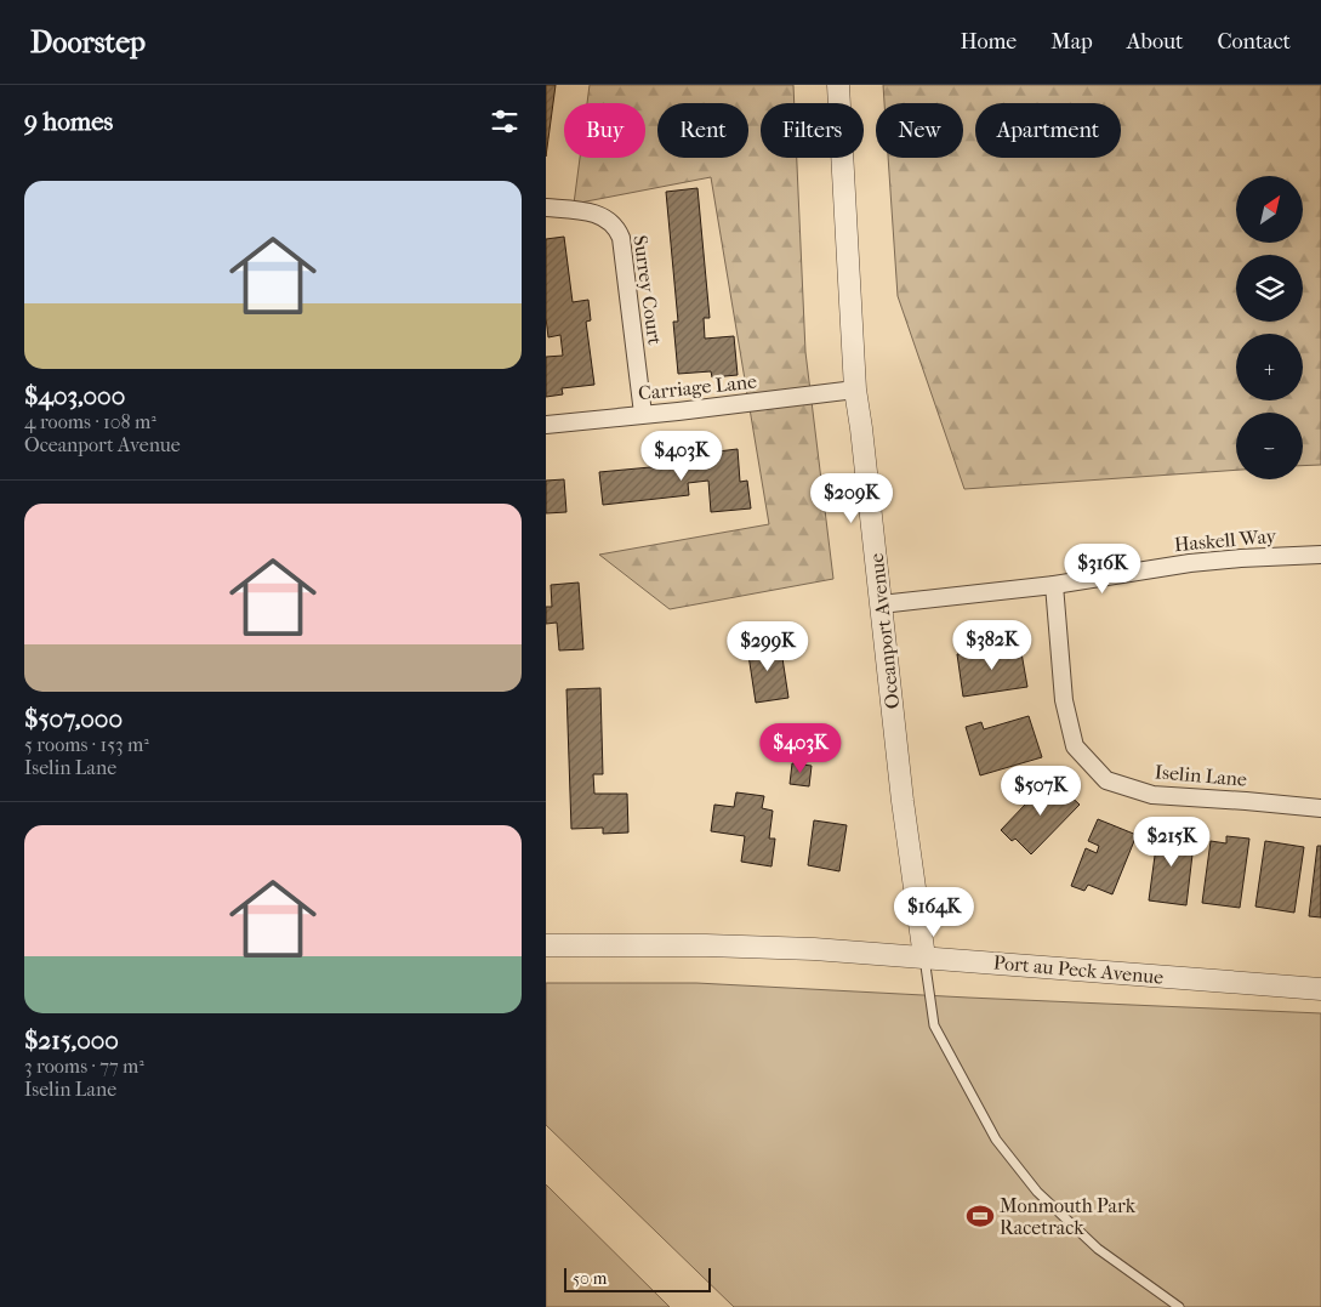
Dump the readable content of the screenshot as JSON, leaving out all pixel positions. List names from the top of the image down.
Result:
{
  "streets": {
    "street": [
      "Surrey Court",
      "Carriage Lane",
      "Haskell Way",
      "Oceanport Avenue",
      "Iselin Lane",
      "Port au Peck Avenue"
    ]
  },
  "crossings": [
    ["Surrey Court", "Carriage Lane"],
    ["Carriage Lane", "Oceanport Avenue"],
    ["Haskell Way", "Oceanport Avenue"],
    ["Haskell Way", "Iselin Lane"],
    ["Oceanport Avenue", "Port au Peck Avenue"]
  ],
  "places": {
    "sports": ["Monmouth Park Racetrack"]
  },
  "scale_bar": "50 m",
  "north": "top right",
  "page": {
    "header": "Doorstep",
    "nav": [
      "Home",
      "Map",
      "About",
      "Contact"
    ],
    "heading": "9 homes",
    "chip": [
      "Buy",
      "Rent",
      "Filters",
      "New",
      "Apartment"
    ],
    "list": [
      {
        "name": "$403,000",
        "note": "4 rooms · 108 m² · Oceanport Avenue"
      },
      {
        "name": "$507,000",
        "note": "5 rooms · 153 m² · Iselin Lane"
      },
      {
        "name": "$215,000",
        "note": "3 rooms · 77 m² · Iselin Lane"
      }
    ],
    "map_buttons": ["+", "−"],
    "price": [
      "$403K",
      "$209K",
      "$316K",
      "$382K",
      "$299K",
      "$403K",
      "$507K",
      "$215K",
      "$164K"
    ],
    "scale": "50 m"
  }
}
